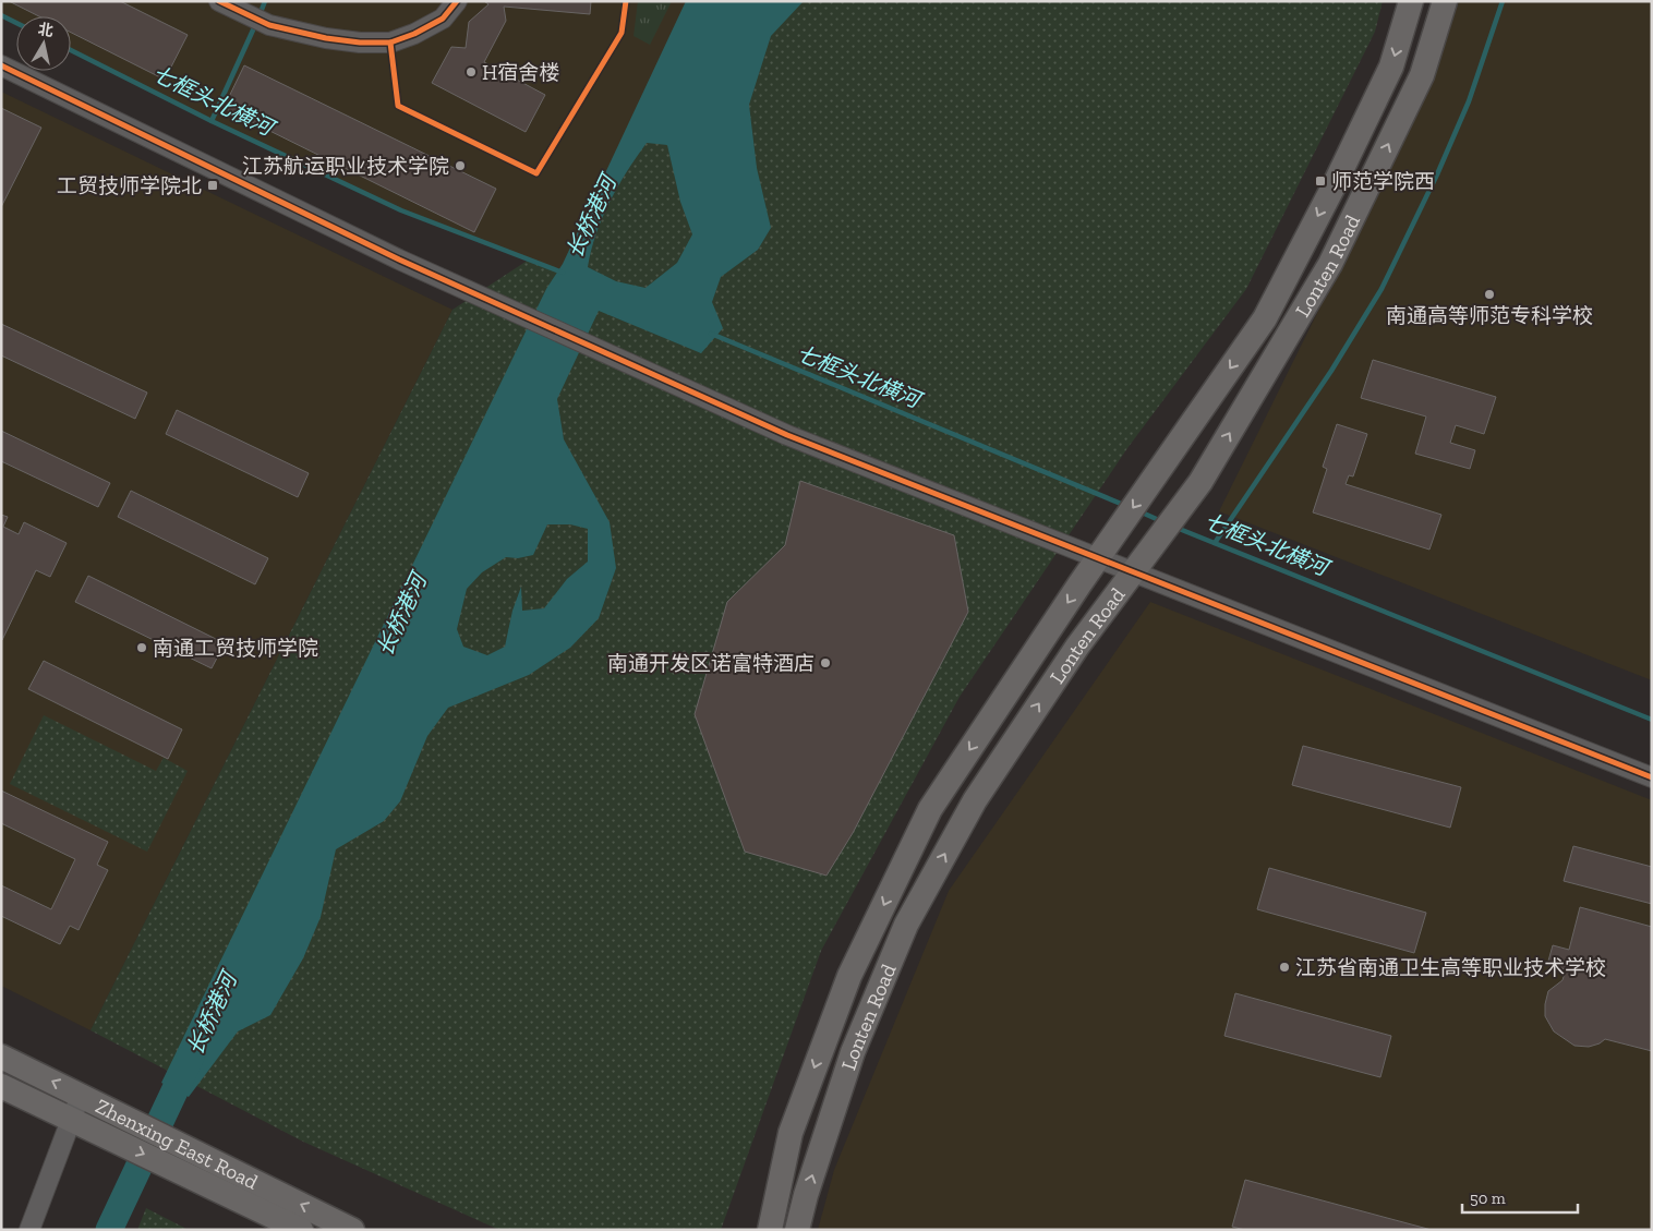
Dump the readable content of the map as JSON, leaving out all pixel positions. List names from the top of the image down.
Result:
{
  "streets": {
    "main road": ["Lonten Road", "Zhenxing East Road"]
  },
  "water": ["七框头北横河", "长桥港河"],
  "places": {
    "other": [
      "H宿舍楼",
      "江苏航运职业技术学院",
      "南通高等师范专科学校",
      "南通工贸技师学院",
      "南通开发区诺富特酒店",
      "江苏省南通卫生高等职业技术学校"
    ],
    "transit": ["师范学院西", "工贸技师学院北"]
  },
  "scale_bar": "50 m",
  "north": "top"
}
